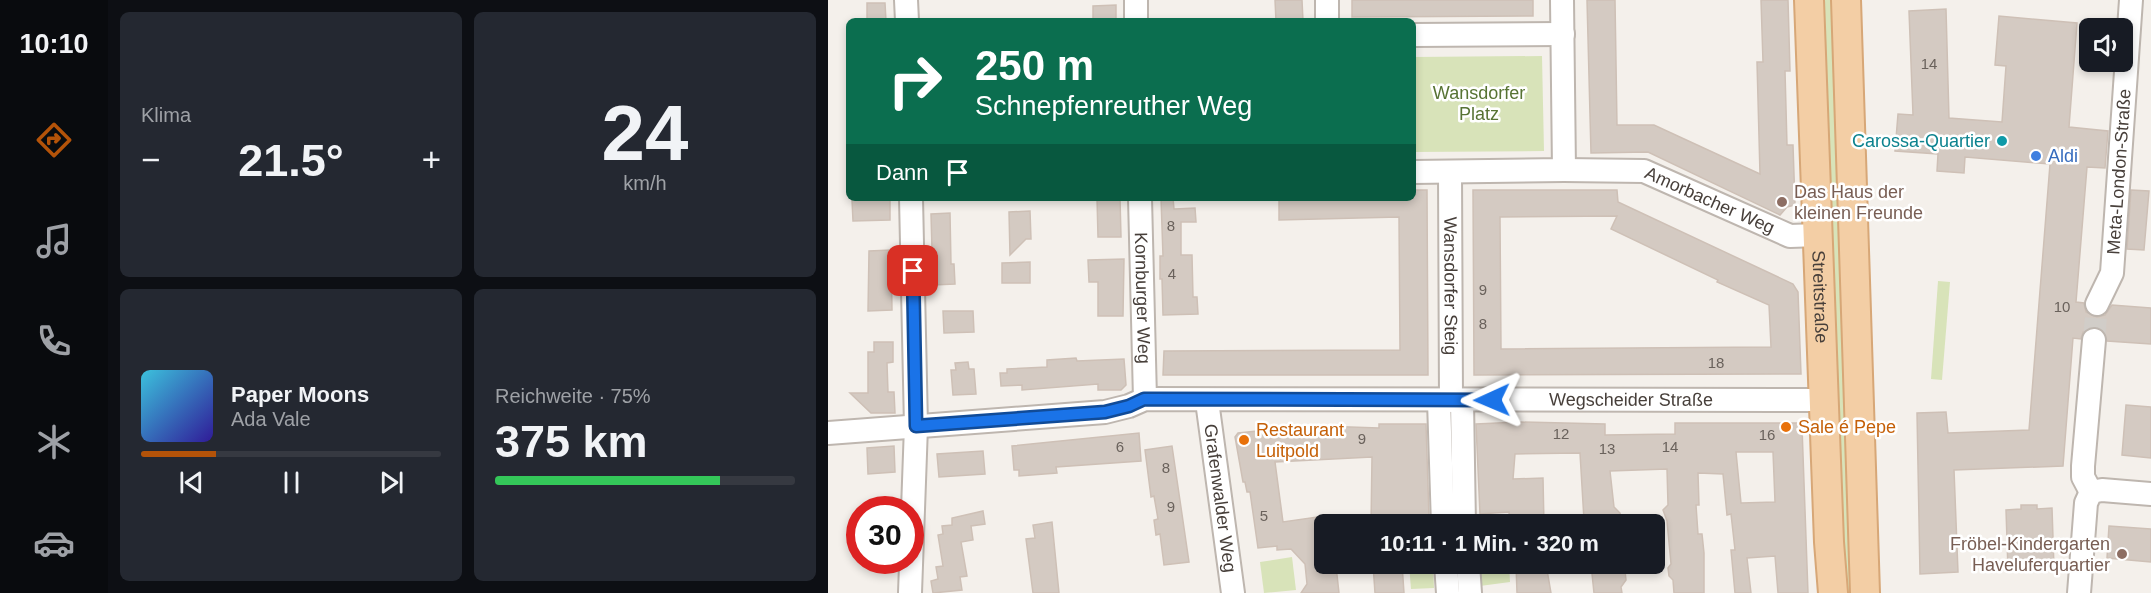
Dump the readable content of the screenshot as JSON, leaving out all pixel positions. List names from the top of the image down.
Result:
{
  "streets": {
    "main road": ["Streitstraße"],
    "street": [
      "Meta-London-Straße",
      "Amorbacher Weg",
      "Wansdorfer Steig",
      "Kornburger Weg",
      "Wegscheider Straße",
      "Grafenwalder Weg"
    ]
  },
  "crossings": [
    ["Amorbacher Weg", "Streitstraße"],
    ["Wansdorfer Steig", "Wegscheider Straße"],
    ["Streitstraße", "Wegscheider Straße"],
    ["Kornburger Weg", "Wegscheider Straße"],
    ["Wegscheider Straße", "Grafenwalder Weg"]
  ],
  "parks": ["Wansdorfer Platz"],
  "places": [
    "Carossa-Quartier",
    "Aldi",
    "Das Haus der kleinen Freunde",
    "Sale é Pepe",
    "Restaurant Luitpold",
    "Fröbel-Kindergarten Haveluferquartier"
  ],
  "house_numbers": [
    "14",
    "8",
    "4",
    "9",
    "10",
    "8",
    "18",
    "12",
    "16",
    "9",
    "6",
    "14",
    "13",
    "8",
    "9",
    "5"
  ],
  "page": {
    "tabs": "10:10",
    "tile": [
      "Klima",
      ["24", "km/h"],
      ["Reichweite · 75%", "375 km"]
    ],
    "turn": ["250 m", "Schnepfenreuther Weg"],
    "heat": ["−", "21.5°", "+"],
    "then": "Dann",
    "song": ["Paper Moons", "Ada Vale"],
    "limit": "30",
    "trip": "10:11 · 1 Min. · 320 m"
  }
}
